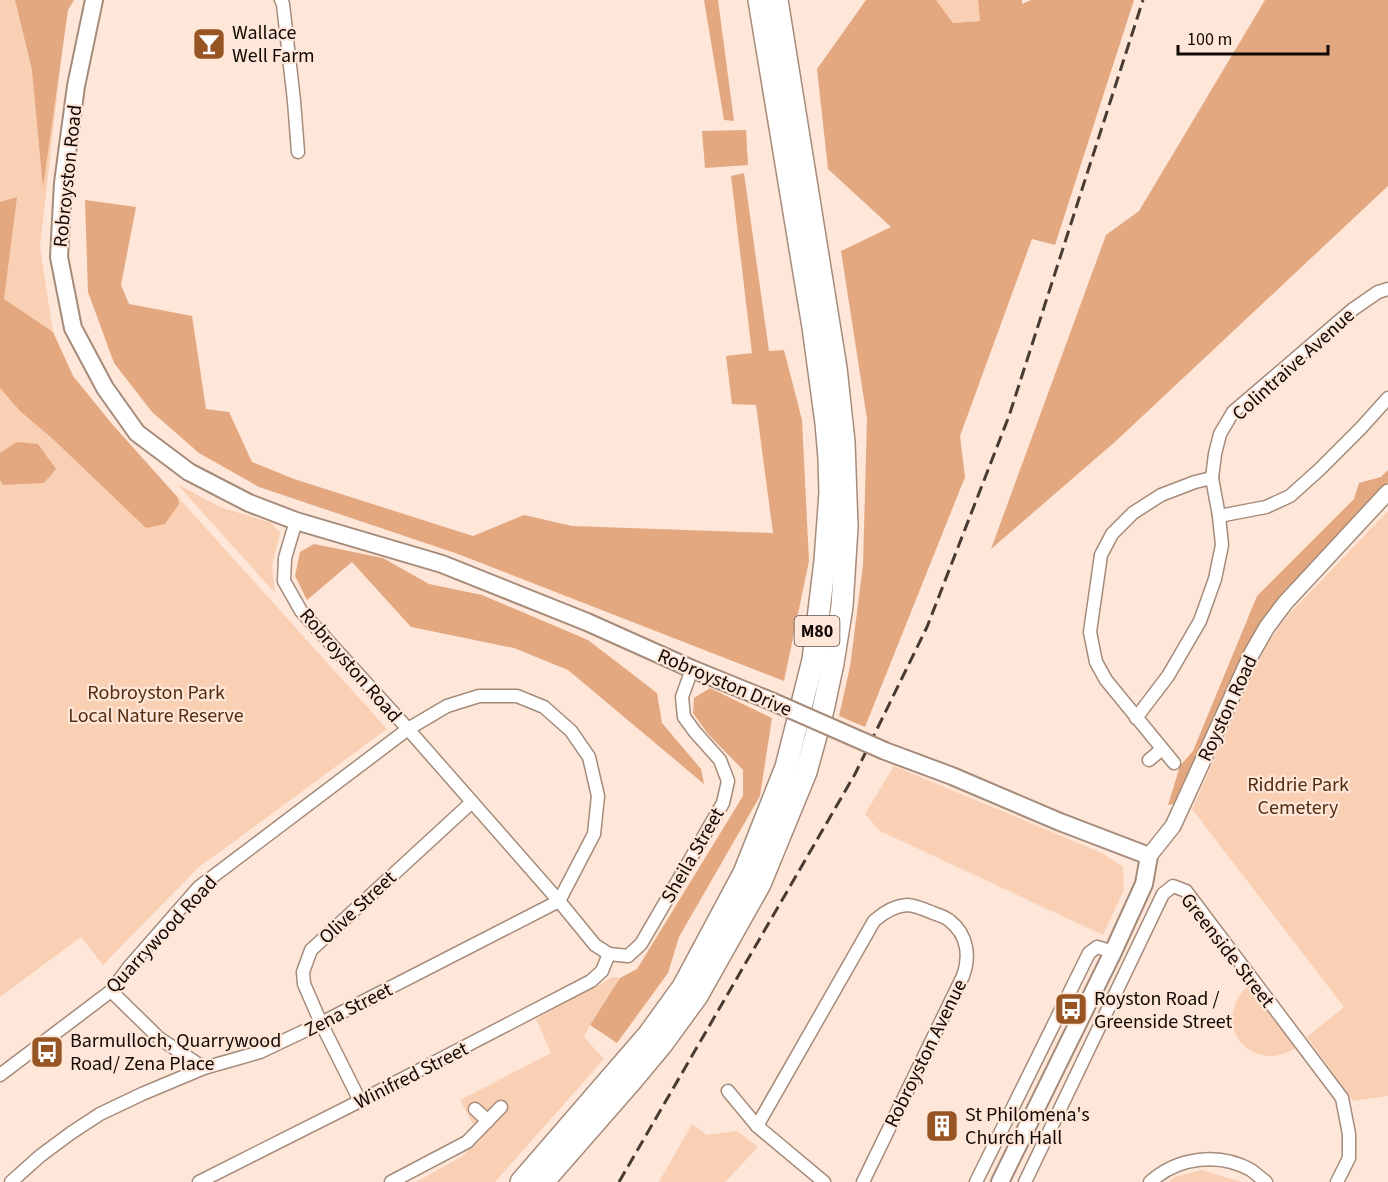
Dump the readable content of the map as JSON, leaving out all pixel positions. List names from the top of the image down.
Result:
{
  "streets": {
    "highway": ["M80"],
    "main road": ["Robroyston Road", "Robroyston Drive", "Royston Road"],
    "street": [
      "Colintraive Avenue",
      "Sheila Street",
      "Olive Street",
      "Quarrywood Road",
      "Greenside Street",
      "Zena Street",
      "Robroyston Avenue",
      "Winifred Street"
    ]
  },
  "crossings": [
    ["Robroyston Road", "Robroyston Drive"],
    ["Robroyston Road", "Sheila Street"],
    ["Robroyston Road", "Olive Street"],
    ["Robroyston Road", "Quarrywood Road"],
    ["Robroyston Road", "Zena Street"],
    ["Robroyston Road", "Winifred Street"],
    ["Robroyston Drive", "Royston Road"],
    ["Robroyston Drive", "Sheila Street"],
    ["Sheila Street", "Winifred Street"],
    ["Olive Street", "Zena Street"],
    ["Olive Street", "Winifred Street"],
    ["Quarrywood Road", "Zena Street"]
  ],
  "parks": ["Robroyston Park Local Nature Reserve", "Riddrie Park Cemetery"],
  "places": {
    "bar": ["Wallace Well Farm"],
    "bus stop": ["Royston Road / Greenside Street", "Barmulloch, Quarrywood Road/ Zena Place"],
    "building": ["St Philomena's Church Hall"]
  },
  "scale_bar": "100 m"
}
